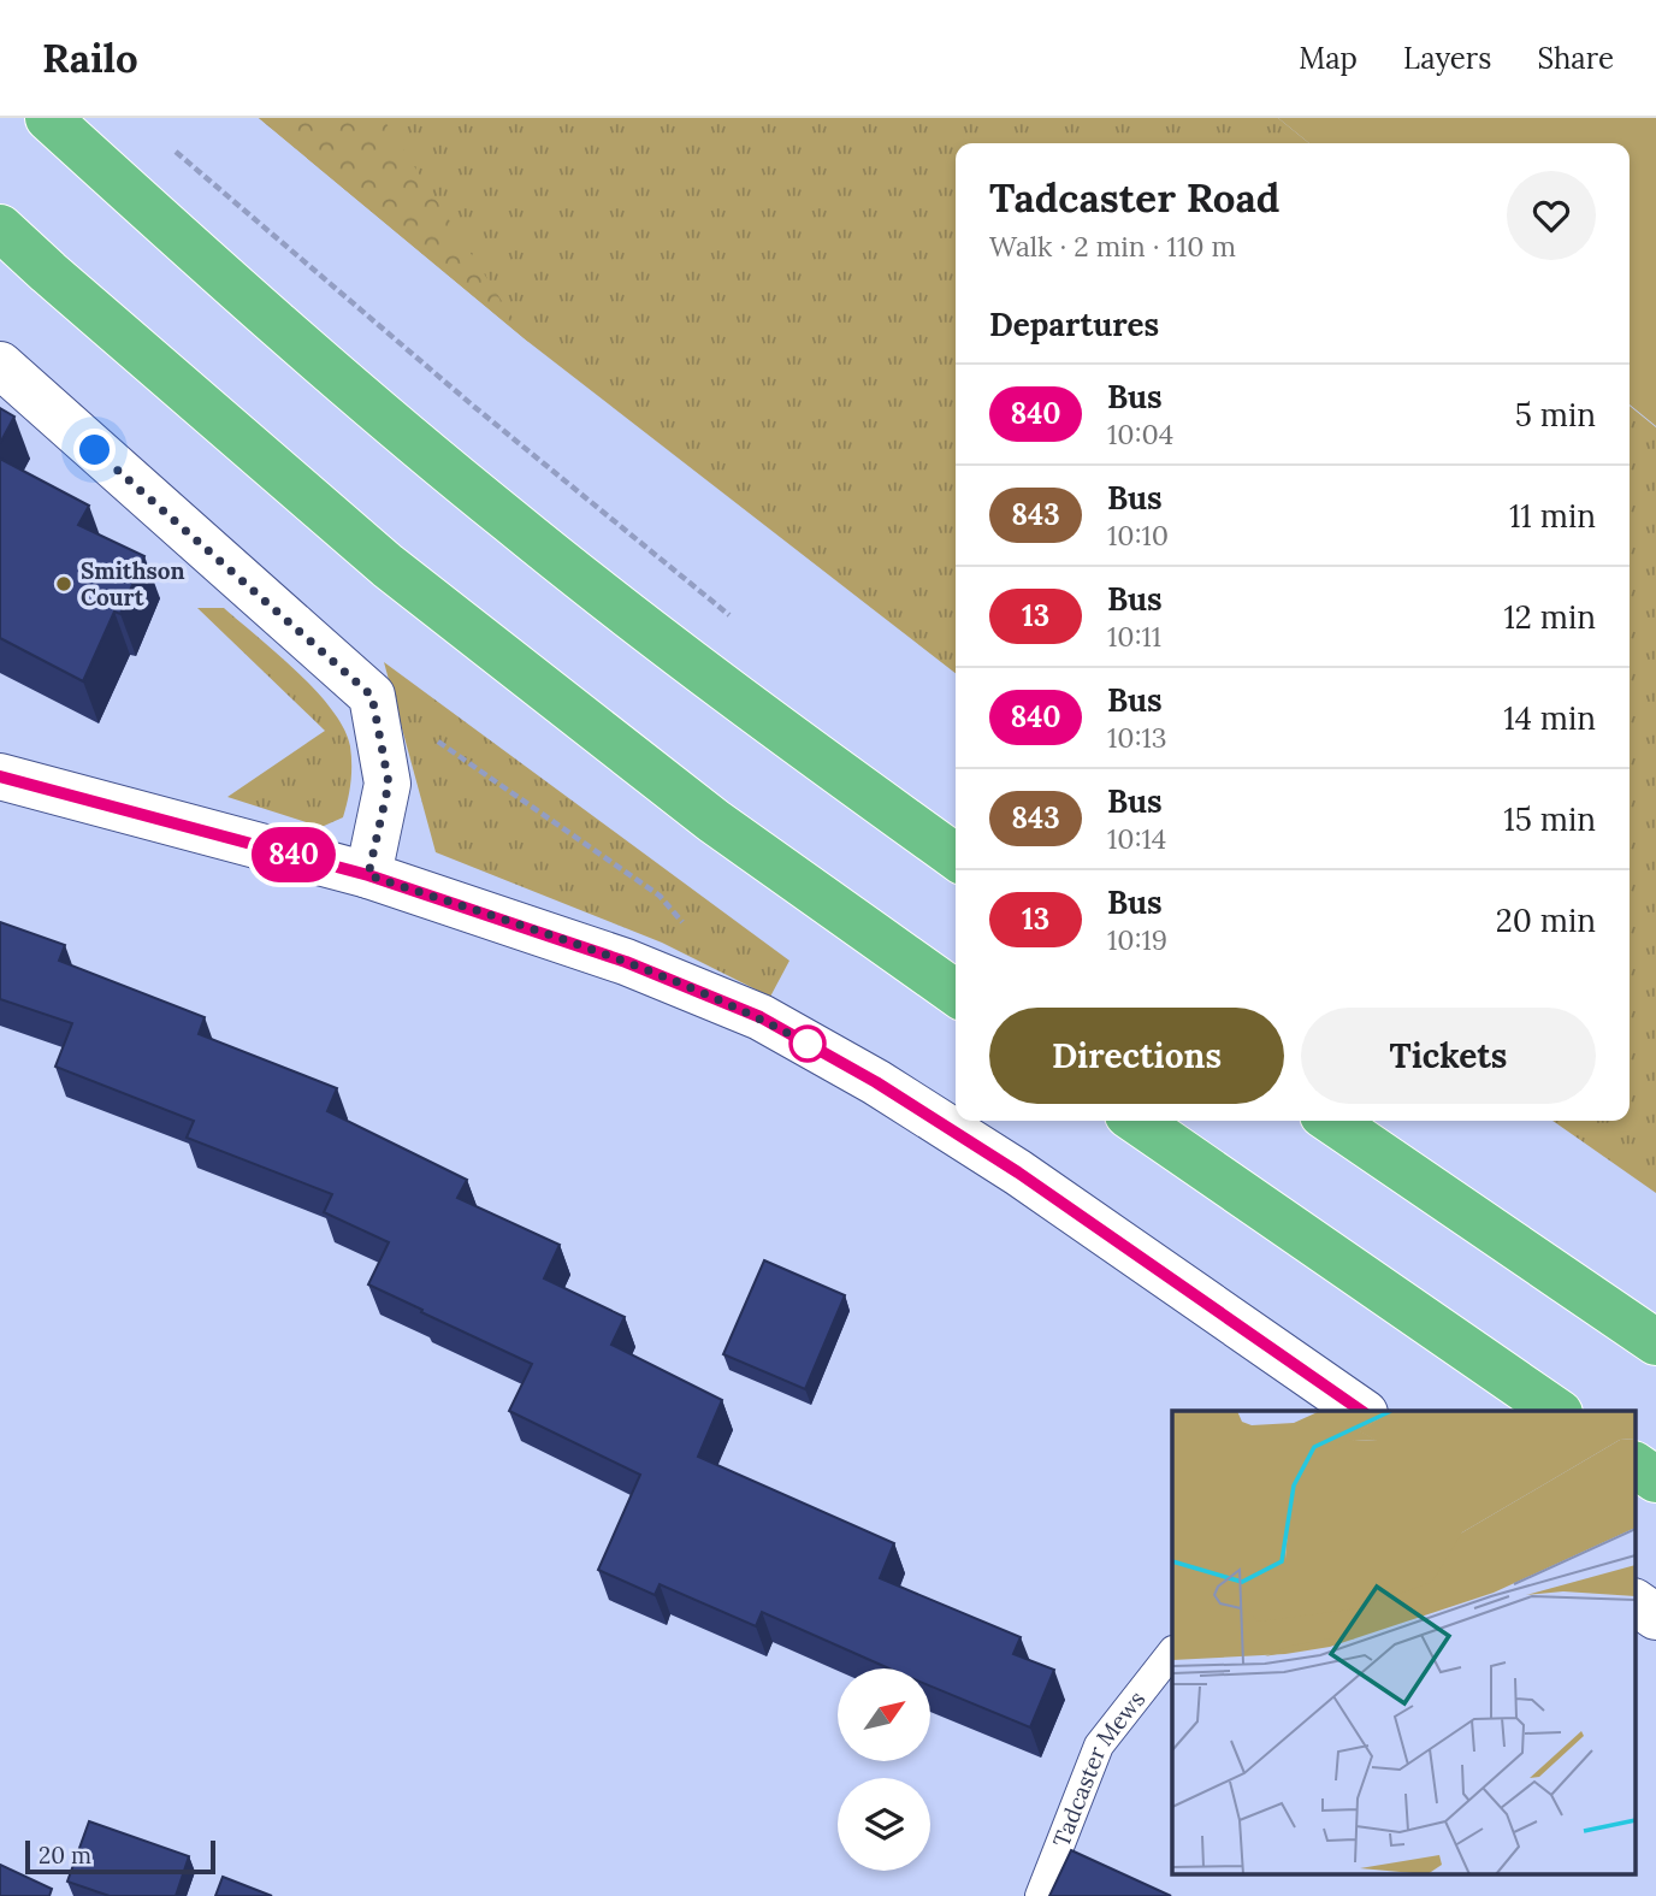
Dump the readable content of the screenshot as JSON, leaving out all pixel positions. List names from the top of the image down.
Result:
{
  "streets": {
    "lane": ["Tadcaster Mews"]
  },
  "places": ["Smithson Court"],
  "lines": ["bus line 840"],
  "scale_bar": "20 m",
  "north": "top right",
  "page": {
    "header": "Railo",
    "nav": ["Map", "Layers", "Share"],
    "on_map": "840",
    "heading": [
      ["Tadcaster Road", "Walk · 2 min · 110 m"],
      "Departures"
    ],
    "list": [
      {
        "mark": "840",
        "name": "Bus",
        "note": "10:04",
        "value": "5 min"
      },
      {
        "mark": "843",
        "name": "Bus",
        "note": "10:10",
        "value": "11 min"
      },
      {
        "mark": "13",
        "name": "Bus",
        "note": "10:11",
        "value": "12 min"
      },
      {
        "mark": "840",
        "name": "Bus",
        "note": "10:13",
        "value": "14 min"
      },
      {
        "mark": "843",
        "name": "Bus",
        "note": "10:14",
        "value": "15 min"
      },
      {
        "mark": "13",
        "name": "Bus",
        "note": "10:19",
        "value": "20 min"
      }
    ],
    "buttons": ["Directions", "Tickets"],
    "scale": "20 m"
  }
}
